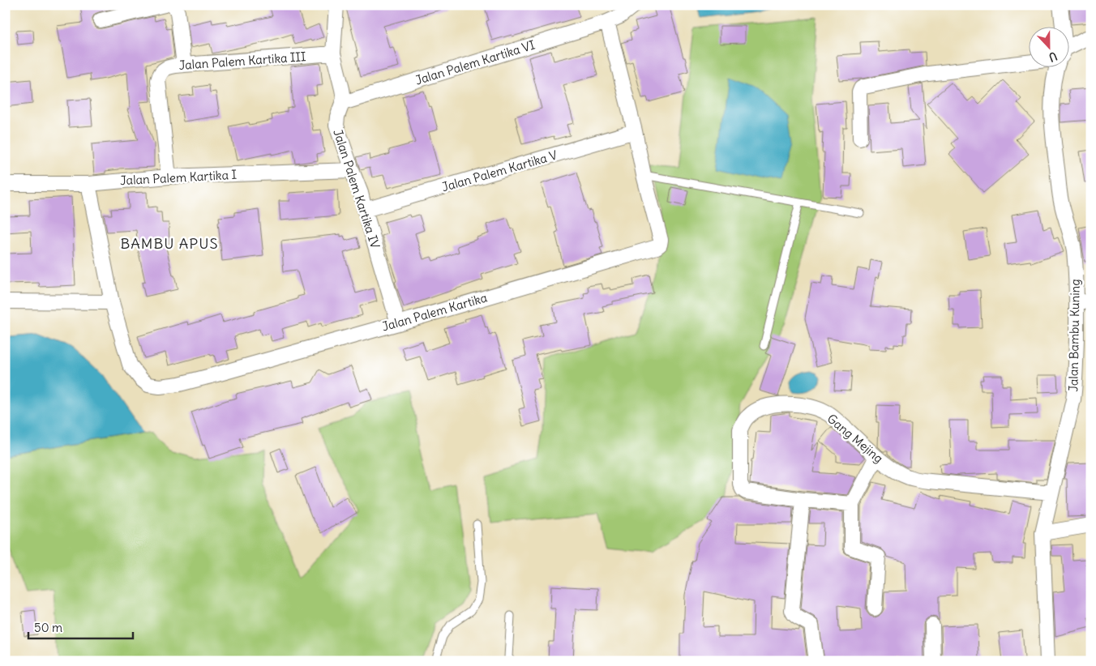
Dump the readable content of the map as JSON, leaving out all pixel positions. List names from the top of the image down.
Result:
{
  "streets": {
    "street": [
      "Jalan Palem Kartika III",
      "Jalan Palem Kartika VI",
      "Jalan Palem Kartika V",
      "Jalan Palem Kartika I",
      "Jalan Palem Kartika IV",
      "Jalan Palem Kartika",
      "Jalan Bambu Kuning",
      "Gang Mejing"
    ]
  },
  "crossings": [
    ["Jalan Palem Kartika III", "Jalan Palem Kartika I"],
    ["Jalan Palem Kartika III", "Jalan Palem Kartika IV"],
    ["Jalan Palem Kartika VI", "Jalan Palem Kartika IV"],
    ["Jalan Palem Kartika VI", "Jalan Palem Kartika"],
    ["Jalan Palem Kartika V", "Jalan Palem Kartika IV"],
    ["Jalan Palem Kartika V", "Jalan Palem Kartika"],
    ["Jalan Palem Kartika I", "Jalan Palem Kartika IV"],
    ["Jalan Palem Kartika I", "Jalan Palem Kartika"],
    ["Jalan Palem Kartika IV", "Jalan Palem Kartika"],
    ["Jalan Bambu Kuning", "Gang Mejing"]
  ],
  "districts": ["BAMBU APUS"],
  "scale_bar": "50 m",
  "north": "bottom"
}
